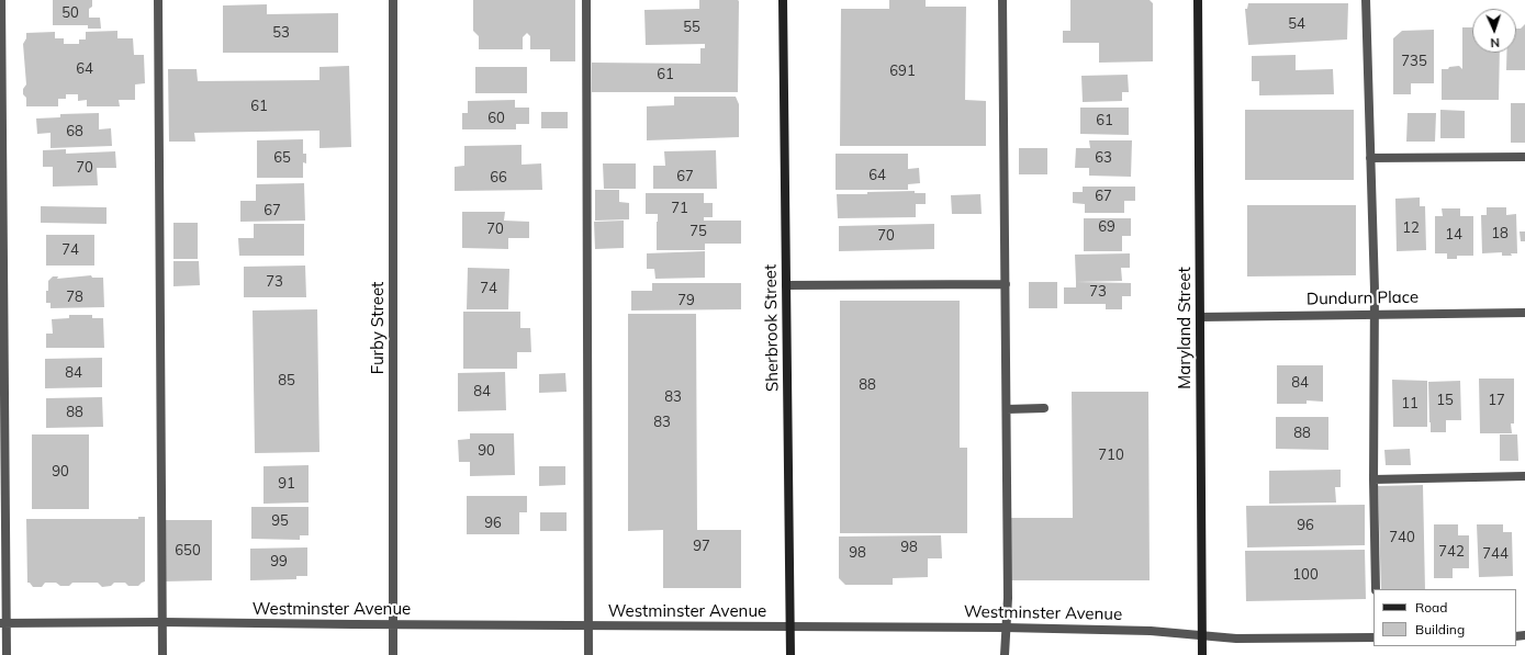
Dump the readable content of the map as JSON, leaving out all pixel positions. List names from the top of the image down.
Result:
{
  "streets": {
    "main road": ["Sherbrook Street", "Maryland Street"],
    "street": ["Dundurn Place", "Furby Street", "Westminster Avenue"]
  },
  "crossings": [
    ["Dundurn Place", "Maryland Street"],
    ["Furby Street", "Westminster Avenue"],
    ["Sherbrook Street", "Westminster Avenue"],
    ["Maryland Street", "Westminster Avenue"]
  ],
  "house_numbers": [
    "50",
    "54",
    "55",
    "53",
    "735",
    "64",
    "691",
    "61",
    "61",
    "60",
    "61",
    "68",
    "65",
    "63",
    "70",
    "64",
    "67",
    "66",
    "67",
    "71",
    "67",
    "69",
    "12",
    "70",
    "75",
    "18",
    "14",
    "70",
    "74",
    "73",
    "74",
    "73",
    "78",
    "79",
    "84",
    "85",
    "84",
    "88",
    "84",
    "83",
    "15",
    "17",
    "11",
    "88",
    "83",
    "88",
    "90",
    "710",
    "90",
    "91",
    "95",
    "96",
    "96",
    "740",
    "97",
    "98",
    "650",
    "742",
    "98",
    "744",
    "99",
    "100"
  ],
  "legend": ["Road", "Building"],
  "north": "bottom"
}
